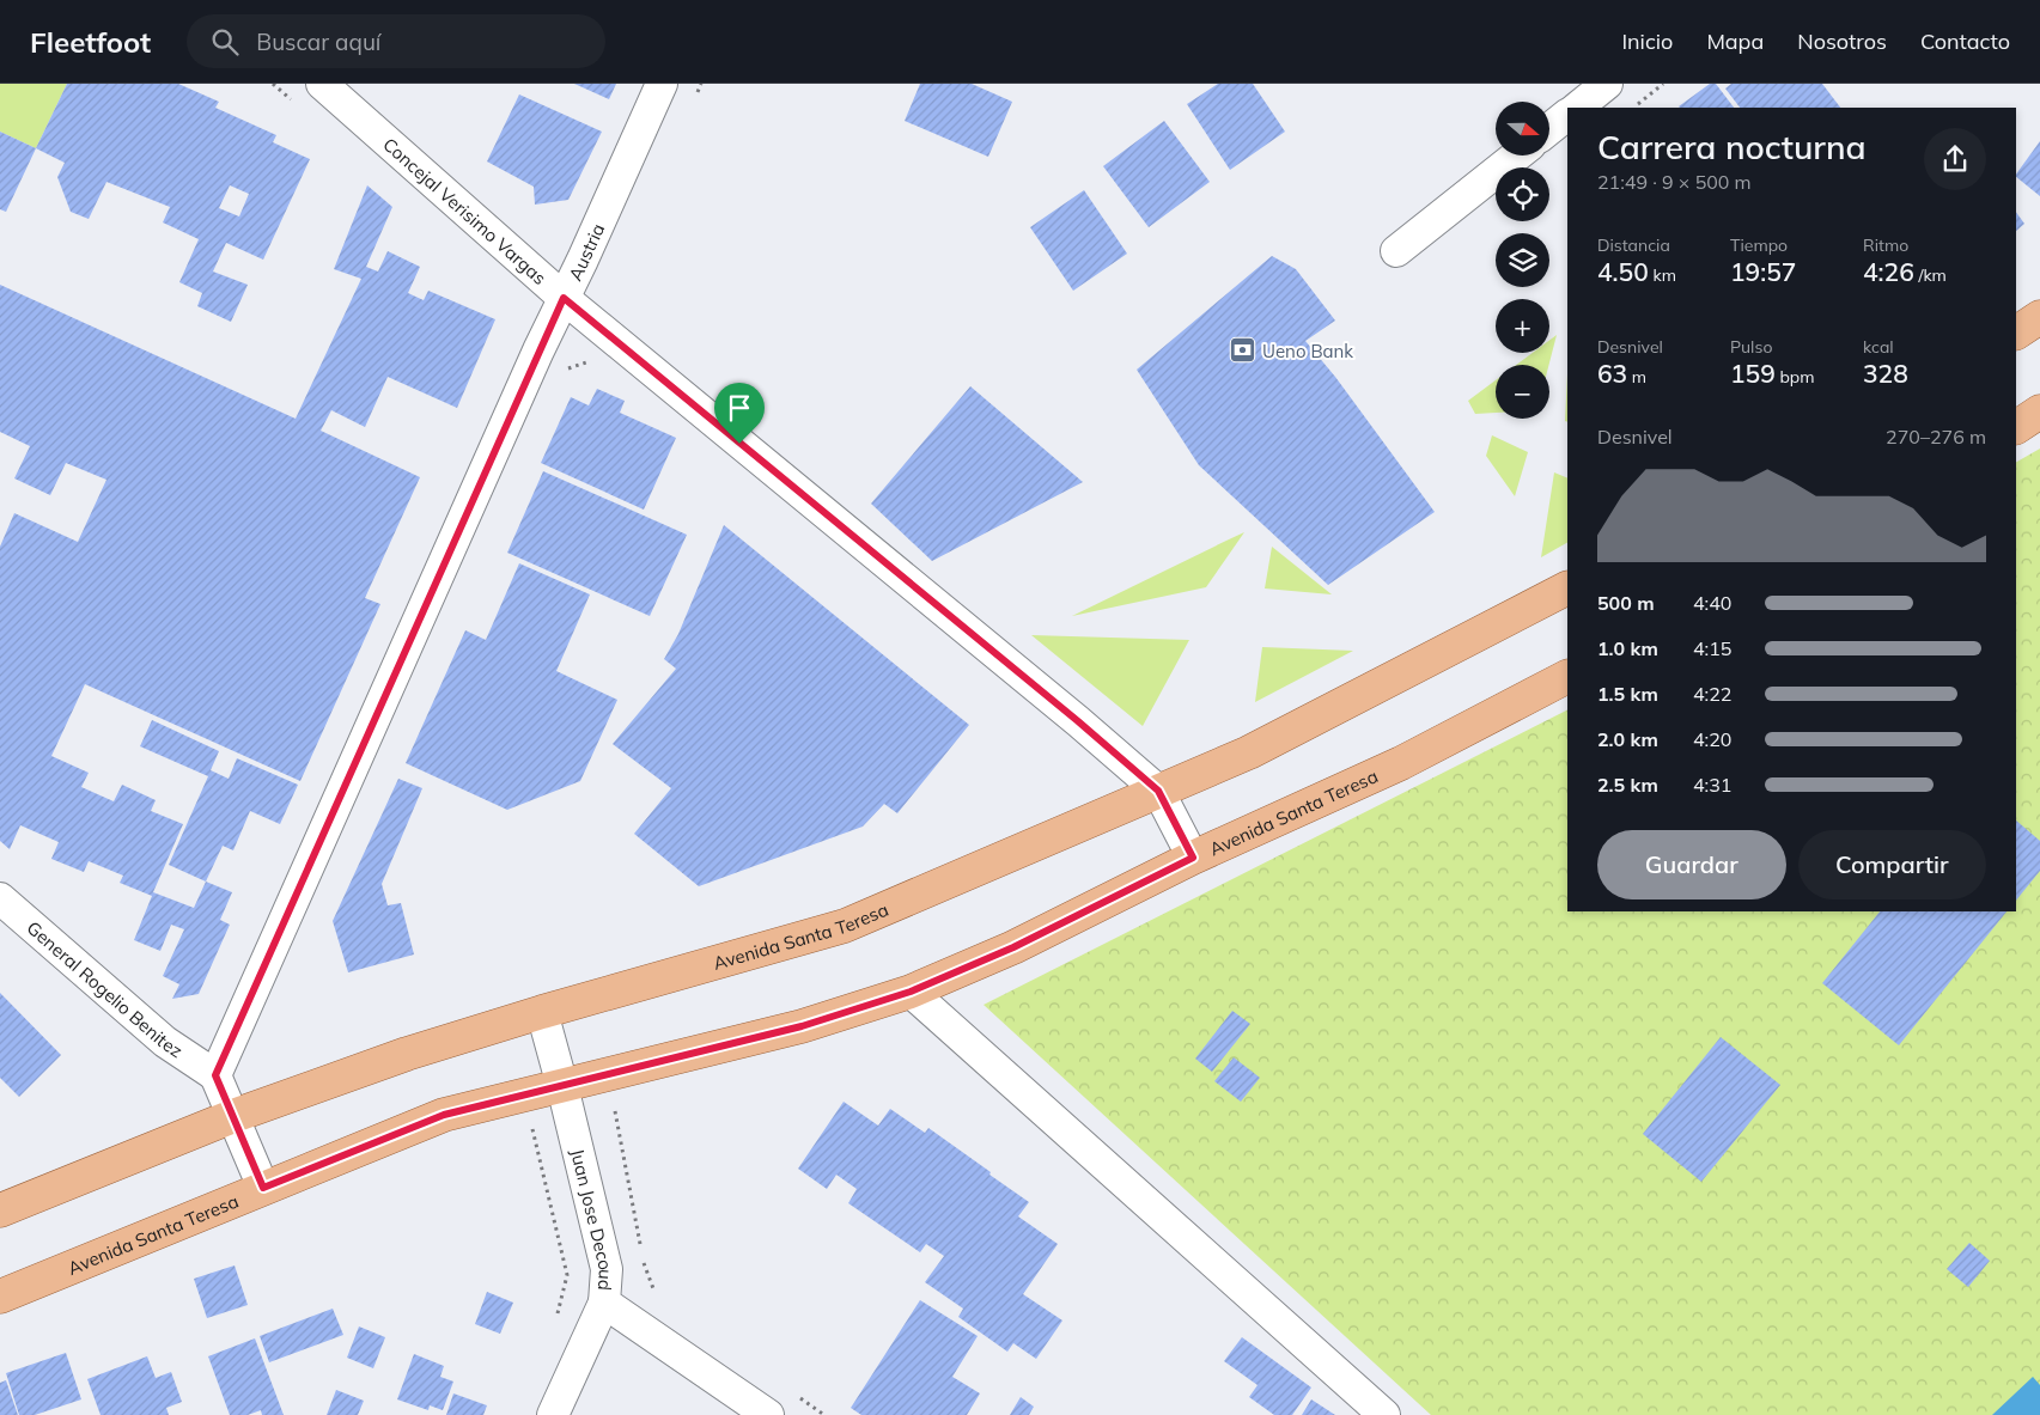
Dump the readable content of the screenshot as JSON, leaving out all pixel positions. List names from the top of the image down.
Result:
{
  "streets": {
    "main road": ["Avenida Santa Teresa"],
    "street": [
      "Concejal Verisimo Vargas",
      "Austria",
      "General Rogelio Benitez",
      "Juan Jose Decoud"
    ]
  },
  "crossings": [
    ["Concejal Verisimo Vargas", "Austria"],
    ["Concejal Verisimo Vargas", "Avenida Santa Teresa"],
    ["Austria", "General Rogelio Benitez"],
    ["Avenida Santa Teresa", "Juan Jose Decoud"]
  ],
  "places": {
    "bank": ["Ueno Bank"]
  },
  "north": "right",
  "page": {
    "header": "Fleetfoot",
    "search": "Buscar aquí",
    "nav": [
      "Inicio",
      "Mapa",
      "Nosotros",
      "Contacto"
    ],
    "map_buttons": ["+", "−"],
    "heading": ["Carrera nocturna", "21:49 · 9 × 500 m"],
    "stats": [
      ["Distancia", "4.50 km"],
      ["Tiempo", "19:57"],
      ["Ritmo", "4:26 /km"],
      ["Desnivel", "63 m"],
      ["Pulso", "159 bpm"],
      ["kcal", "328"]
    ],
    "chart": ["Desnivel", "270–276 m"],
    "list": [
      {
        "name": "500 m",
        "note": "4:40"
      },
      {
        "name": "1.0 km",
        "note": "4:15"
      },
      {
        "name": "1.5 km",
        "note": "4:22"
      },
      {
        "name": "2.0 km",
        "note": "4:20"
      },
      {
        "name": "2.5 km",
        "note": "4:31"
      }
    ],
    "buttons": ["Guardar", "Compartir"]
  }
}
